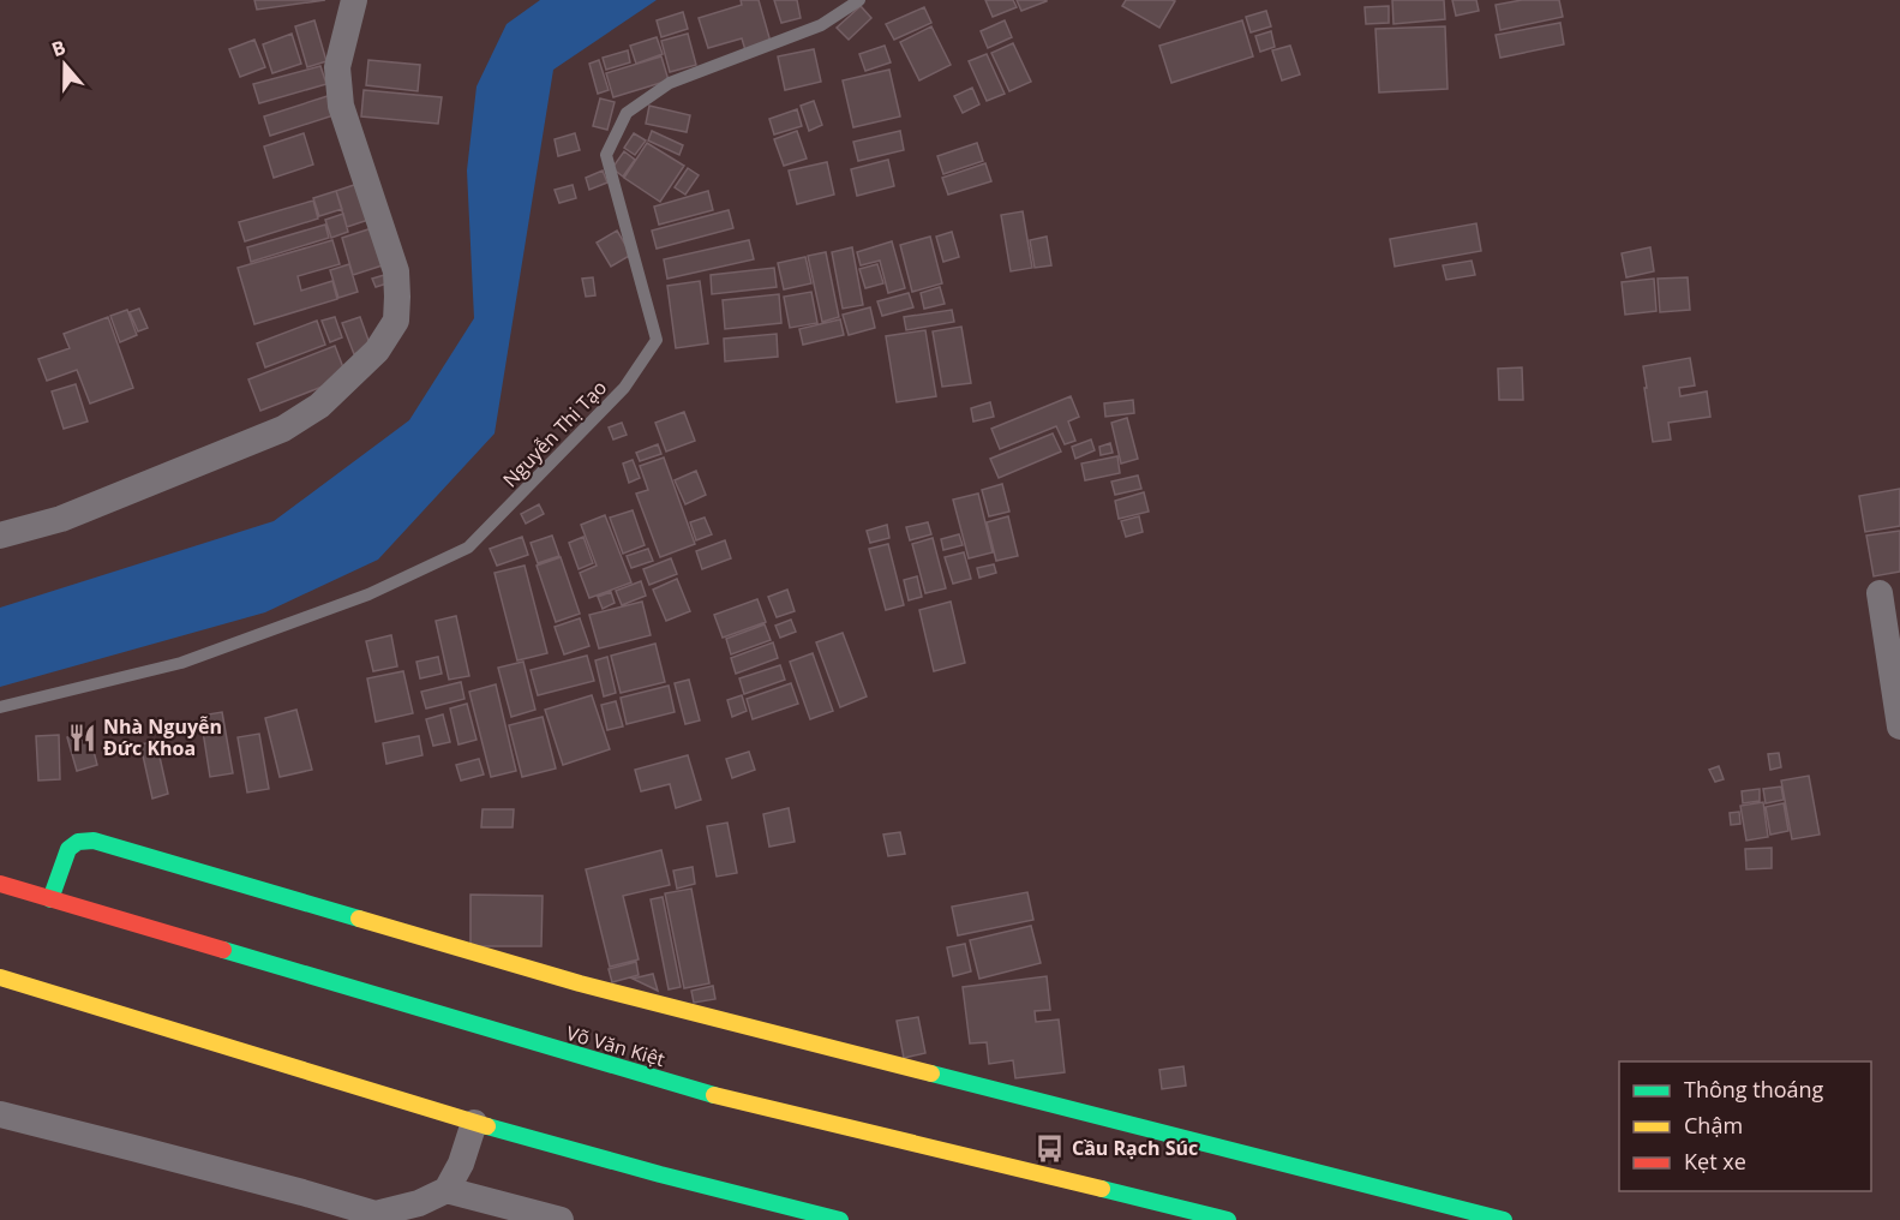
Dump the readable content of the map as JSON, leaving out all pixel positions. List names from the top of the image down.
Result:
{
  "streets": {
    "main road": ["Võ Văn Kiệt"],
    "lane": ["Nguyễn Thị Tạo"]
  },
  "places": {
    "restaurant": ["Nhà Nguyễn Đức Khoa"],
    "bus stop": ["Cầu Rạch Súc"]
  },
  "legend": ["Thông thoáng", "Chậm", "Kẹt xe"],
  "north": "top"
}
